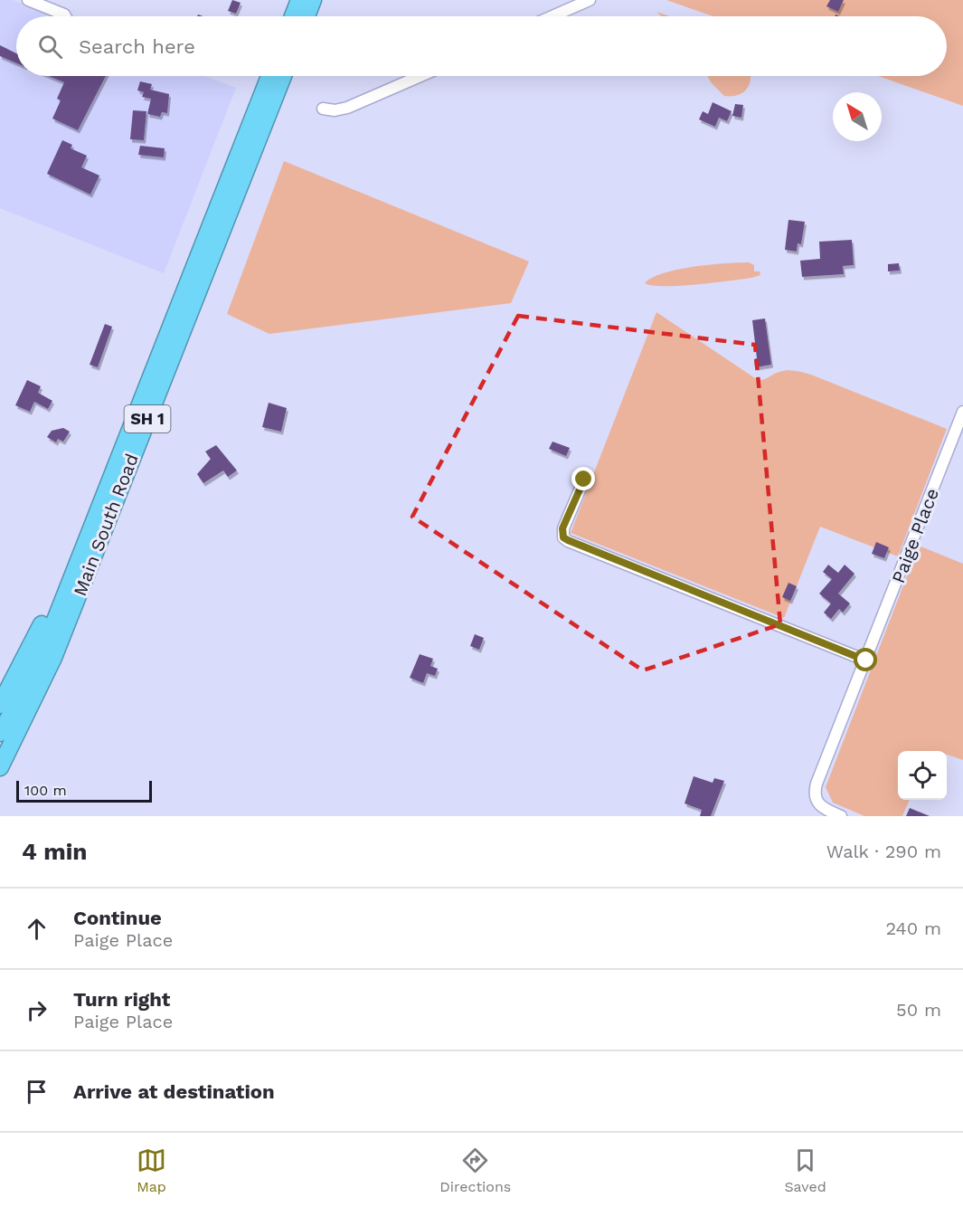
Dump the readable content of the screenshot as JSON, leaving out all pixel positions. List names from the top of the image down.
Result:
{
  "streets": {
    "highway": ["SH 1", "Main South Road"],
    "street": ["Paige Place"]
  },
  "scale_bar": "100 m",
  "north": "top left",
  "page": {
    "search": "Search here",
    "scale": "100 m",
    "heading": ["4 min", "Walk · 290 m"],
    "list": [
      ["Continue", "Paige Place", "240 m"],
      ["Turn right", "Paige Place", "50 m"],
      "Arrive at destination"
    ],
    "nav": ["Map", "Directions", "Saved"]
  }
}
